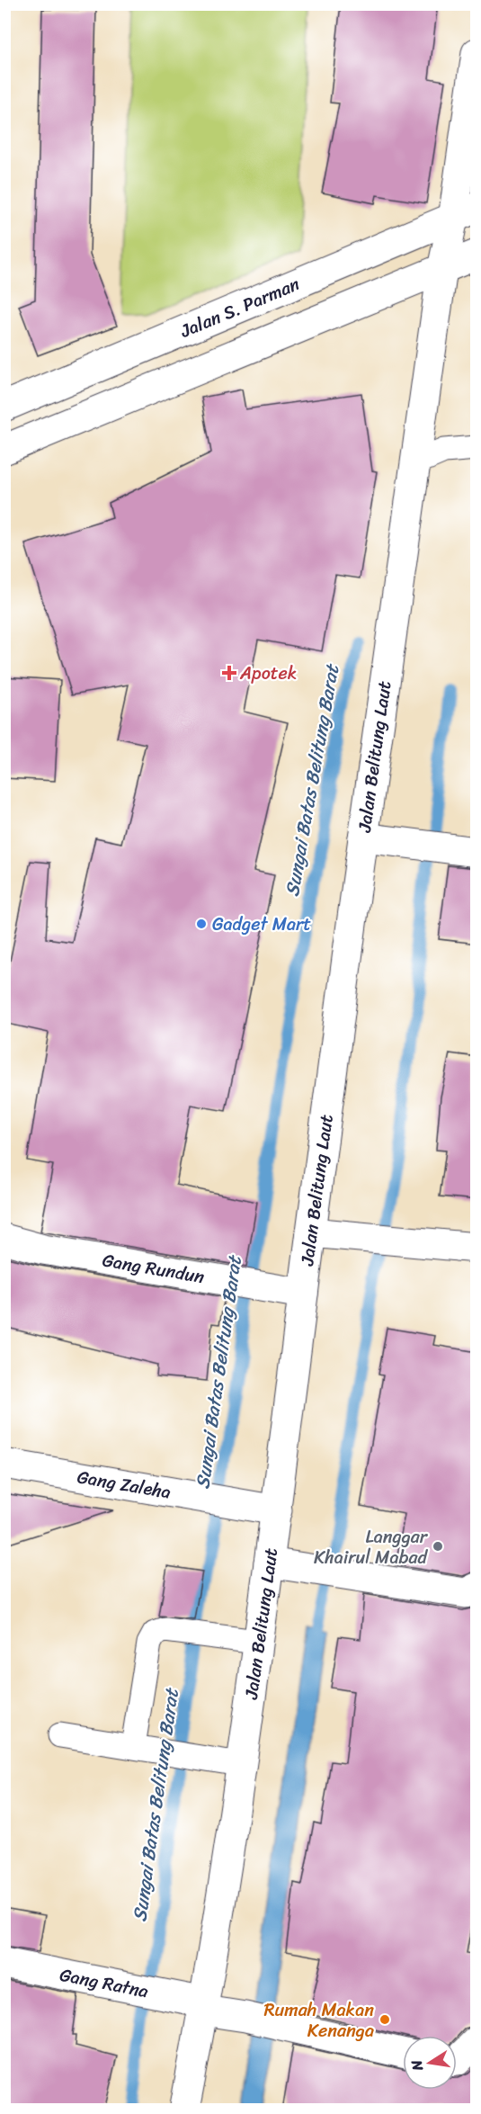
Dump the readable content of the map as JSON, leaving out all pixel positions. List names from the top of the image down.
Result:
{
  "streets": {
    "main road": [
      "Jalan S. Parman",
      "Jalan Belitung Laut",
      "Gang Rundun",
      "Gang Zaleha",
      "Gang Ratna"
    ]
  },
  "crossings": [
    ["Jalan S. Parman", "Jalan Belitung Laut"],
    ["Jalan Belitung Laut", "Gang Rundun"],
    ["Jalan Belitung Laut", "Gang Zaleha"],
    ["Jalan Belitung Laut", "Gang Ratna"]
  ],
  "water": ["Sungai Batas Belitung Barat"],
  "places": {
    "health": ["Apotek"],
    "other": ["Gadget Mart", "Langgar Khairul Mabad", "Rumah Makan Kenanga"]
  },
  "north": "left"
}
